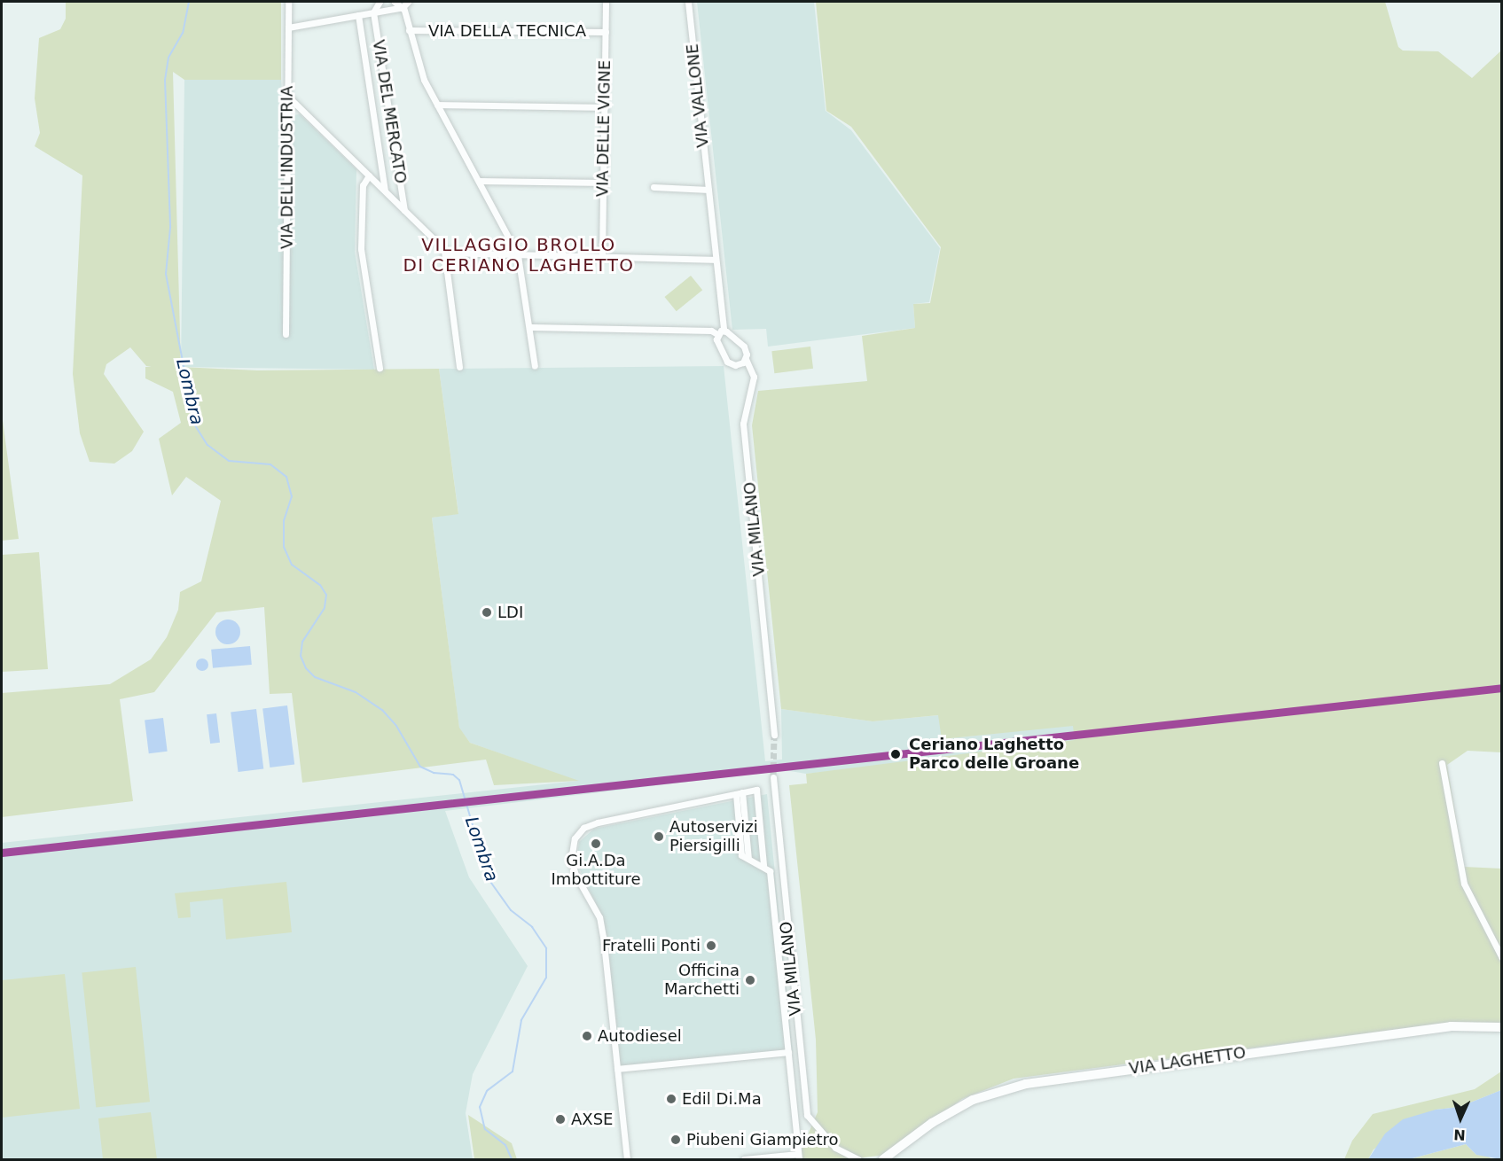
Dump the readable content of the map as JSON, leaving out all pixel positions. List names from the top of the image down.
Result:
{
  "streets": {
    "street": [
      "VIA DELLA TECNICA",
      "VIA VALLONE",
      "VIA DEL MERCATO",
      "VIA DELLE VIGNE",
      "VIA DELL'INDUSTRIA",
      "VIA MILANO",
      "VIA LAGHETTO"
    ]
  },
  "crossings": [
    ["VIA DELLA TECNICA", "VIA DELLE VIGNE"]
  ],
  "districts": ["VILLAGGIO BROLLO DI CERIANO LAGHETTO"],
  "water": ["Lombra"],
  "places": [
    "LDI",
    "Ceriano Laghetto Parco delle Groane",
    "Autoservizi Piersigilli",
    "Gi.A.Da Imbottiture",
    "Fratelli Ponti",
    "Officina Marchetti",
    "Autodiesel",
    "Edil Di.Ma",
    "AXSE",
    "Piubeni Giampietro"
  ],
  "north": "bottom"
}
